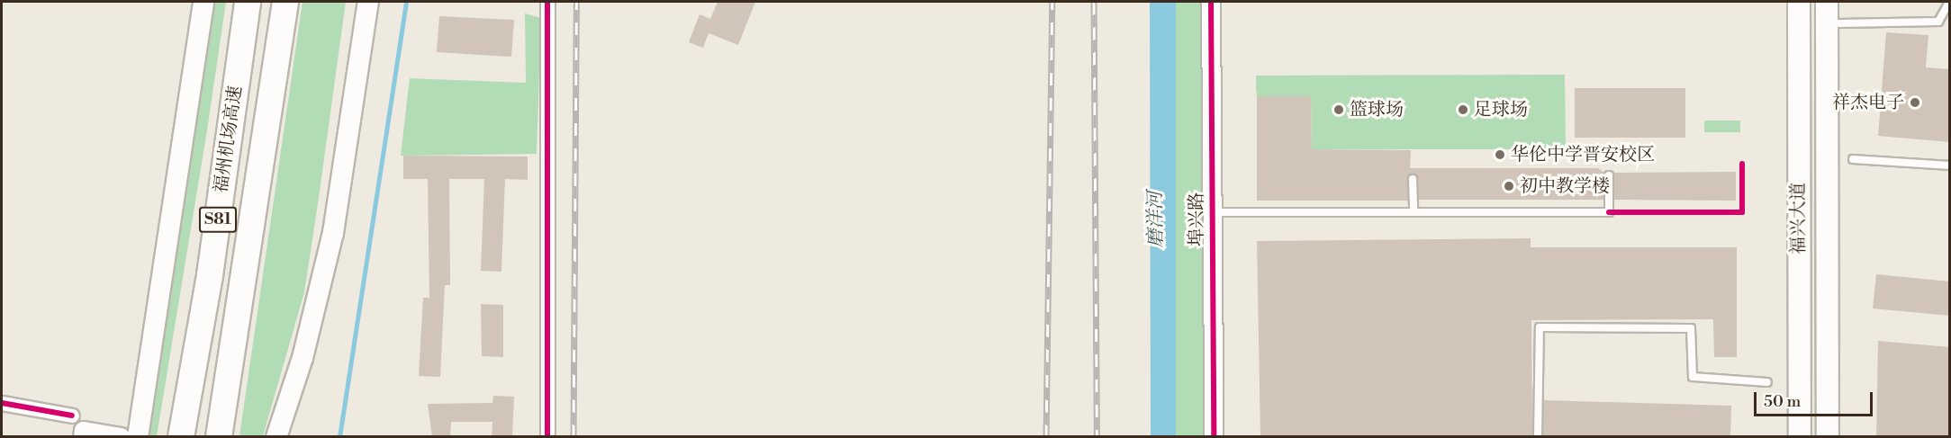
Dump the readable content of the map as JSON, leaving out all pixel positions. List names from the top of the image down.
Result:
{
  "streets": {
    "highway": ["福州机场高速", "S81"],
    "main road": ["福兴大道"],
    "street": ["埠兴路"]
  },
  "water": ["磨洋河"],
  "places": [
    "祥杰电子",
    "篮球场",
    "足球场",
    "华伦中学晋安校区",
    "初中教学楼"
  ],
  "scale_bar": "50 m"
}
